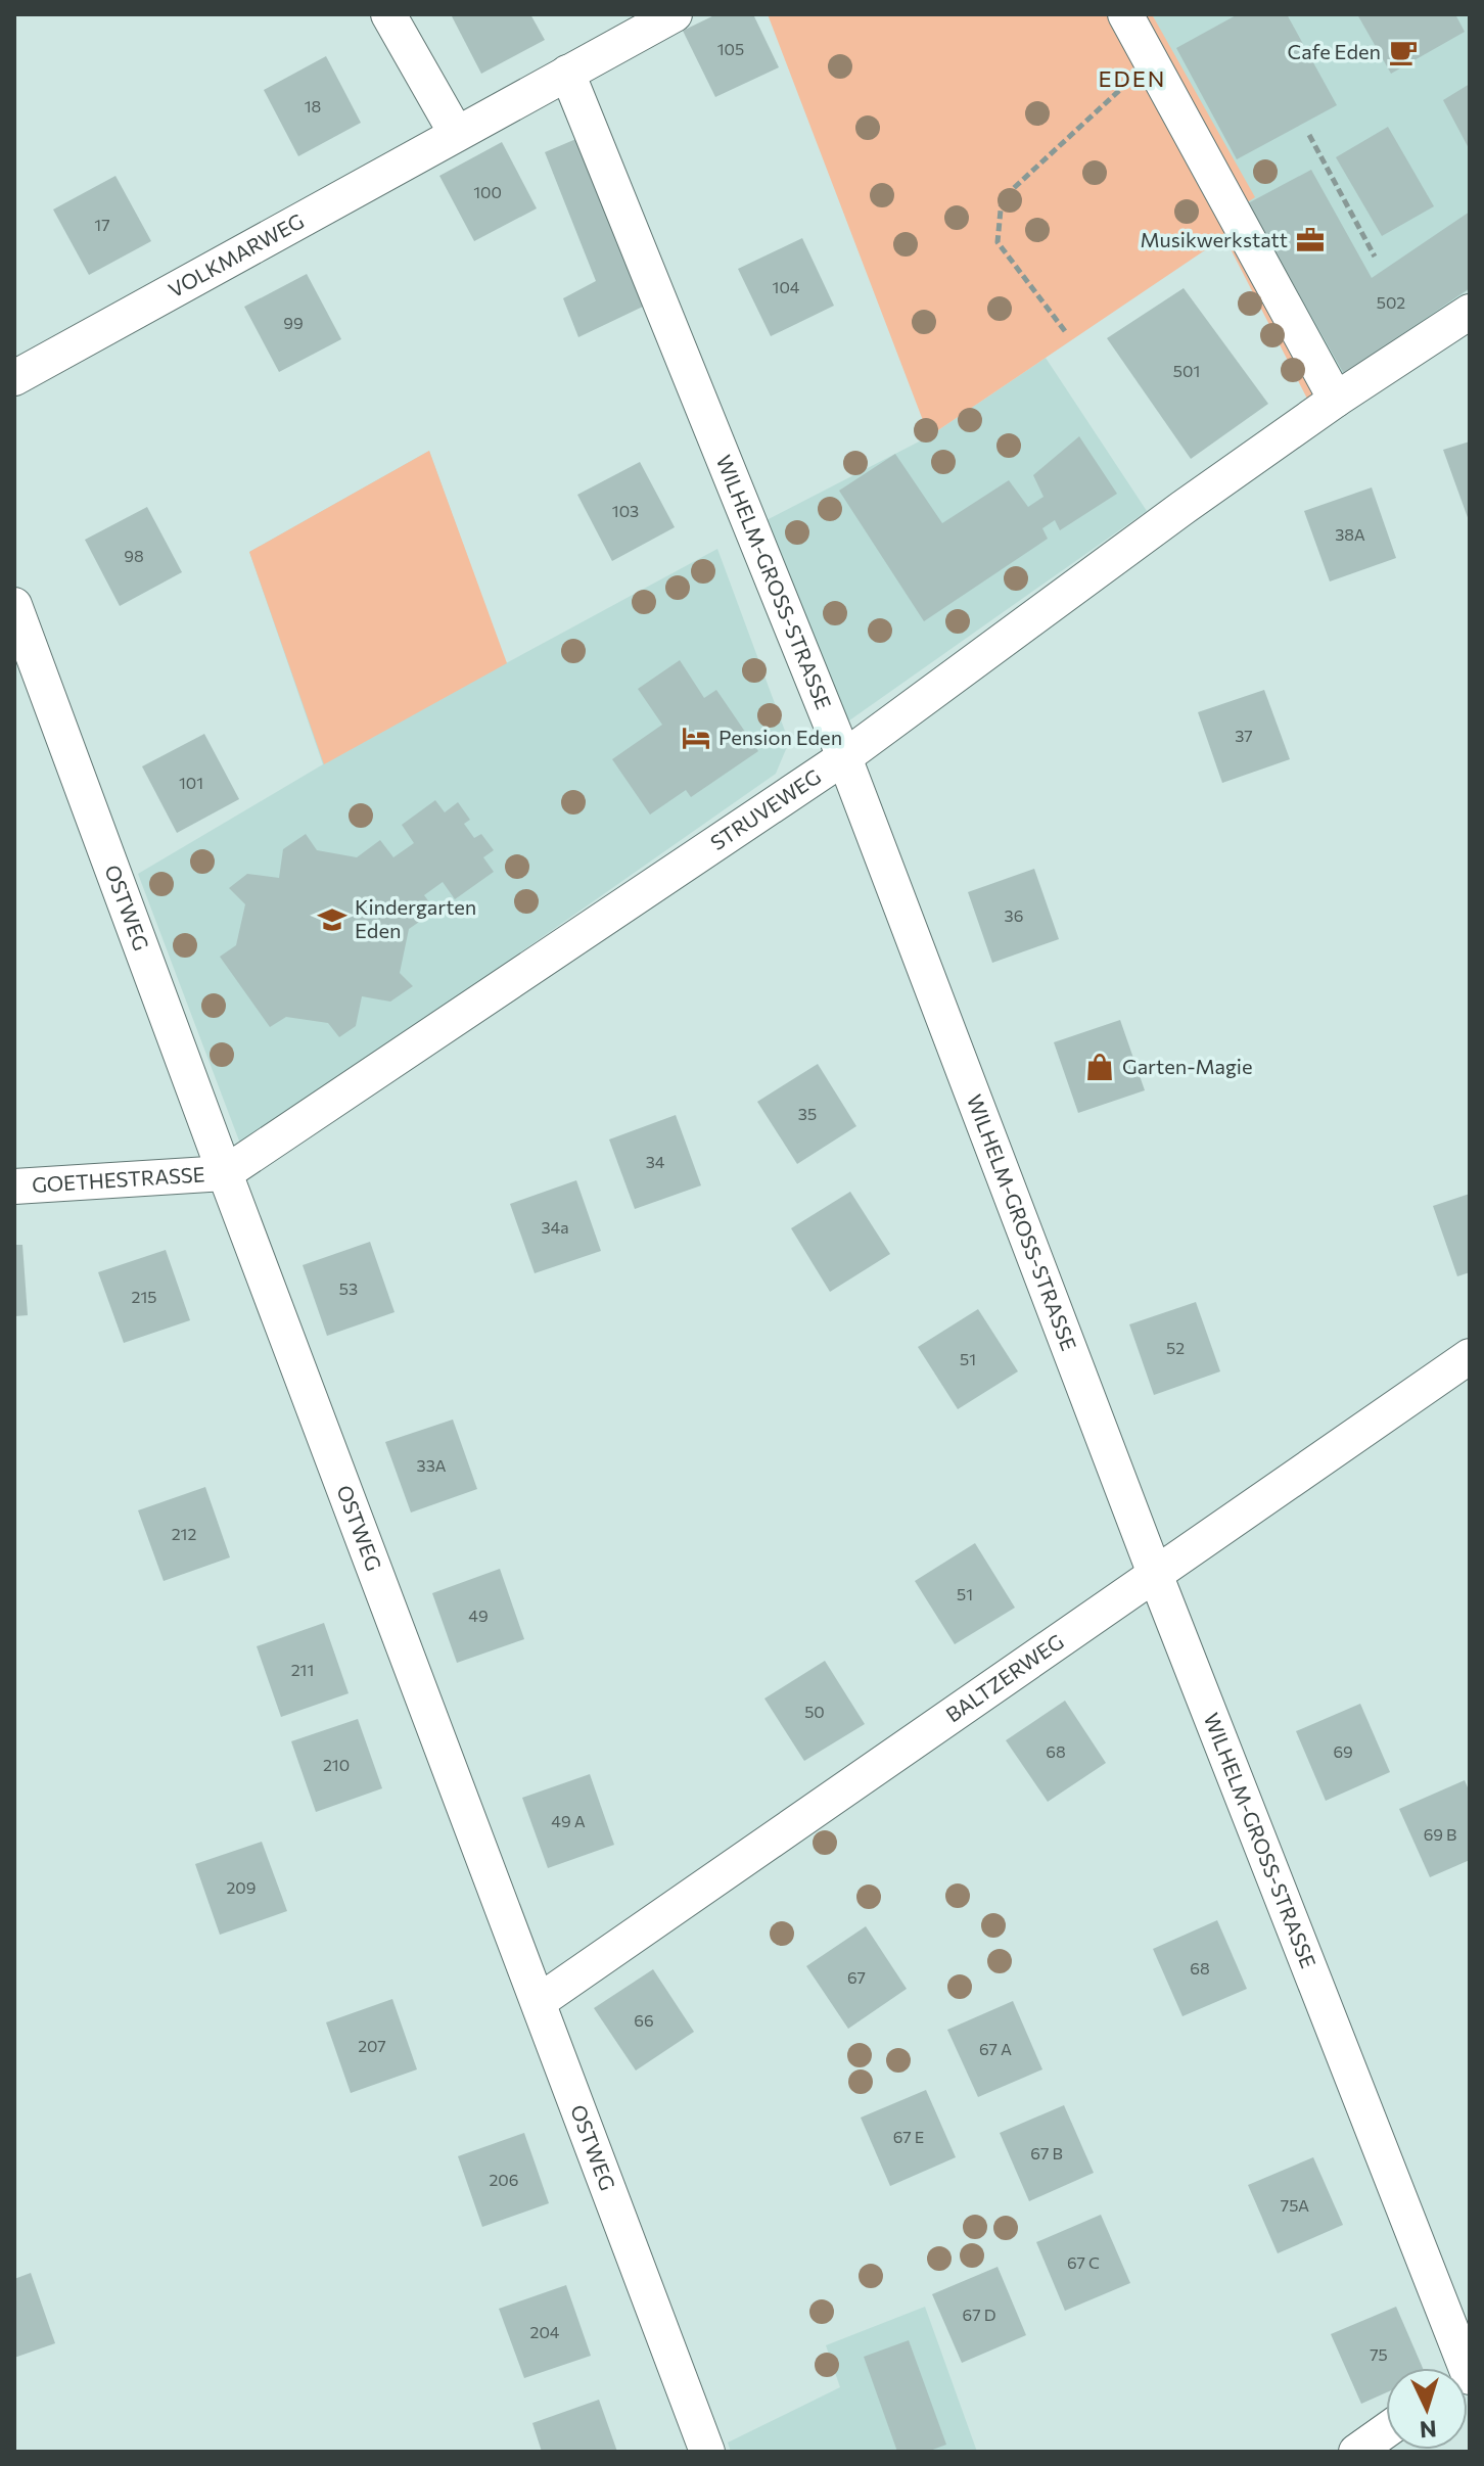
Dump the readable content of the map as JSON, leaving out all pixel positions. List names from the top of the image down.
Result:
{
  "streets": {
    "street": [
      "VOLKMARWEG",
      "WILHELM-GROSS-STRASSE",
      "STRUVEWEG",
      "OSTWEG",
      "GOETHESTRASSE",
      "BALTZERWEG"
    ]
  },
  "crossings": [
    ["VOLKMARWEG", "WILHELM-GROSS-STRASSE"],
    ["WILHELM-GROSS-STRASSE", "STRUVEWEG"],
    ["WILHELM-GROSS-STRASSE", "BALTZERWEG"],
    ["STRUVEWEG", "OSTWEG"],
    ["STRUVEWEG", "GOETHESTRASSE"],
    ["OSTWEG", "GOETHESTRASSE"],
    ["OSTWEG", "BALTZERWEG"]
  ],
  "districts": ["EDEN"],
  "places": {
    "cafe": ["Cafe Eden"],
    "office": ["Musikwerkstatt"],
    "hotel": ["Pension Eden"],
    "school or university": ["Kindergarten Eden"],
    "shop": ["Garten-Magie"]
  },
  "house_numbers": [
    "105",
    "18",
    "100",
    "17",
    "104",
    "502",
    "99",
    "501",
    "103",
    "38A",
    "98",
    "37",
    "101",
    "36",
    "35",
    "34",
    "34a",
    "53",
    "215",
    "52",
    "51",
    "33A",
    "212",
    "51",
    "49",
    "211",
    "50",
    "68",
    "69",
    "210",
    "49 A",
    "69 B",
    "209",
    "68",
    "67",
    "66",
    "207",
    "67 A",
    "67 E",
    "67 B",
    "206",
    "75A",
    "67 C",
    "67 D",
    "204",
    "75"
  ],
  "north": "bottom"
}
